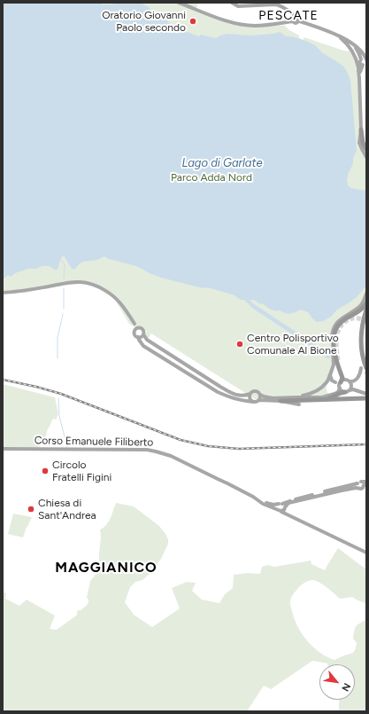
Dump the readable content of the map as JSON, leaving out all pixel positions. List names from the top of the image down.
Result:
{
  "streets": {
    "main road": ["Corso Emanuele Filiberto"]
  },
  "districts": ["PESCATE", "MAGGIANICO"],
  "water": ["Lago di Garlate"],
  "parks": ["Parco Adda Nord"],
  "places": [
    "Oratorio Giovanni Paolo secondo",
    "Centro Polisportivo Comunale Al Bione",
    "Circolo Fratelli Figini",
    "Chiesa di Sant'Andrea"
  ],
  "north": "bottom right"
}
